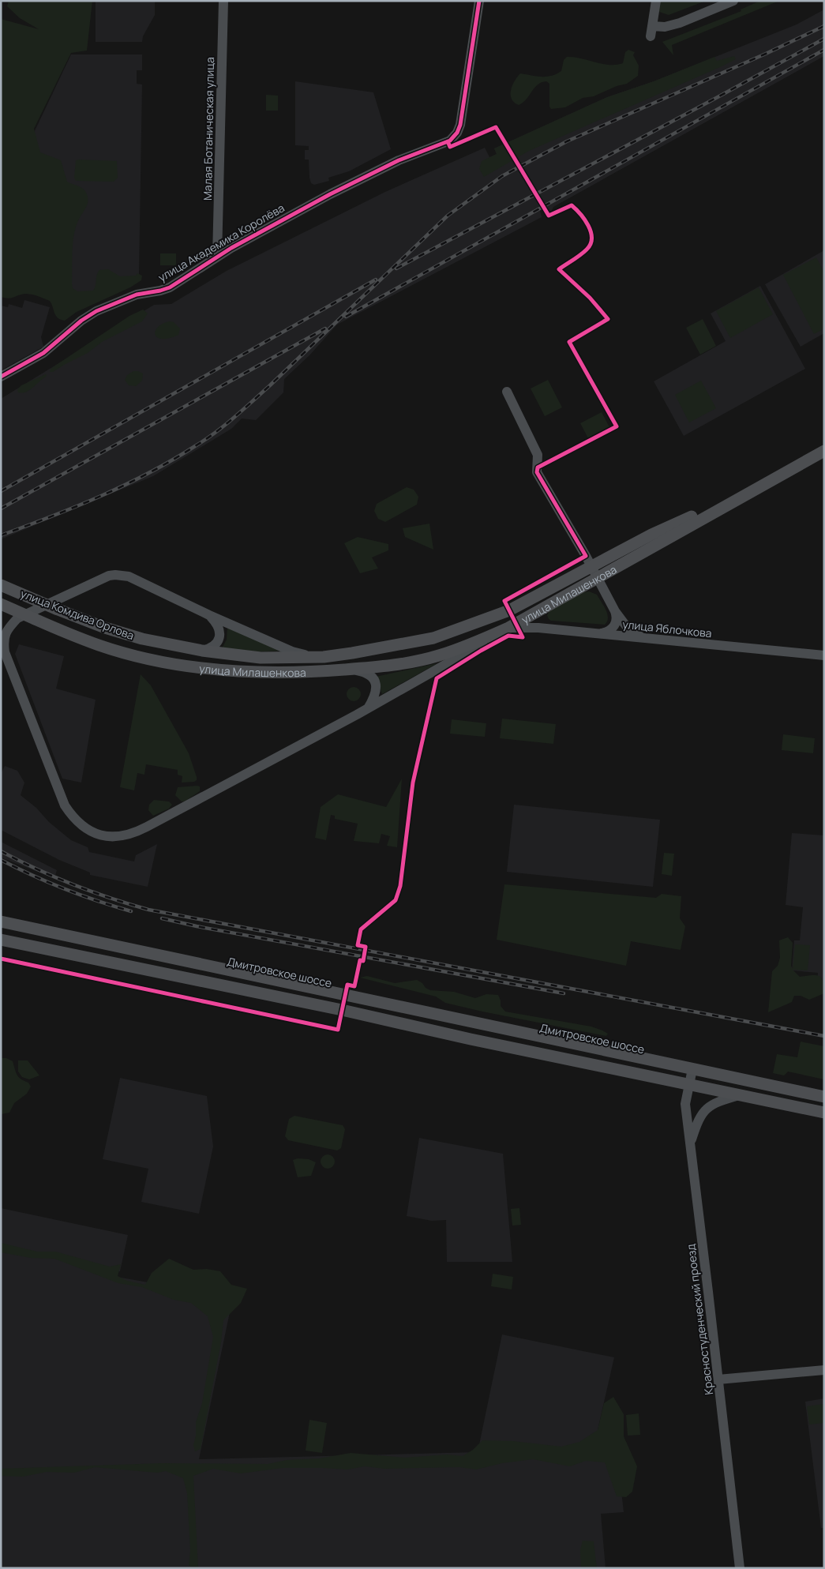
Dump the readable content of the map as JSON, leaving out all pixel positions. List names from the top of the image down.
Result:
{
  "streets": {
    "main road": ["улица Милашенкова", "улица Комдива Орлова", "Дмитровское шоссе"],
    "street": [
      "Малая Ботаническая улица",
      "улица Академика Королёва",
      "улица Яблочкова",
      "Красностуденческий проезд"
    ]
  },
  "crossings": [
    ["Малая Ботаническая улица", "улица Академика Королёва"],
    ["улица Милашенкова", "улица Комдива Орлова"],
    ["улица Милашенкова", "улица Яблочкова"],
    ["Дмитровское шоссе", "Красностуденческий проезд"]
  ]
}
